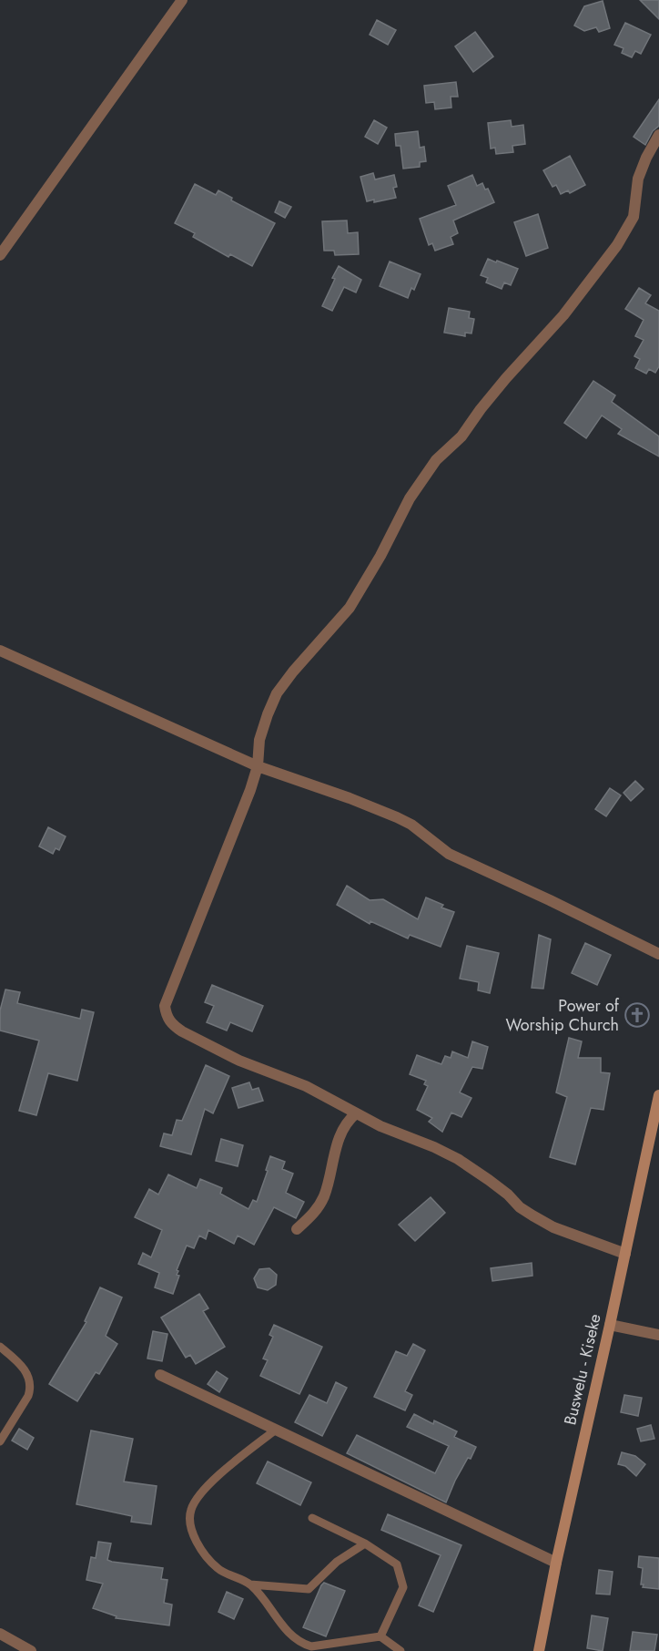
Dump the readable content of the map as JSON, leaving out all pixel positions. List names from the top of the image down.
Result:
{
  "streets": {
    "main road": ["Buswelu - Kiseke"]
  },
  "places": {
    "church": ["Power of Worship Church"]
  }
}
